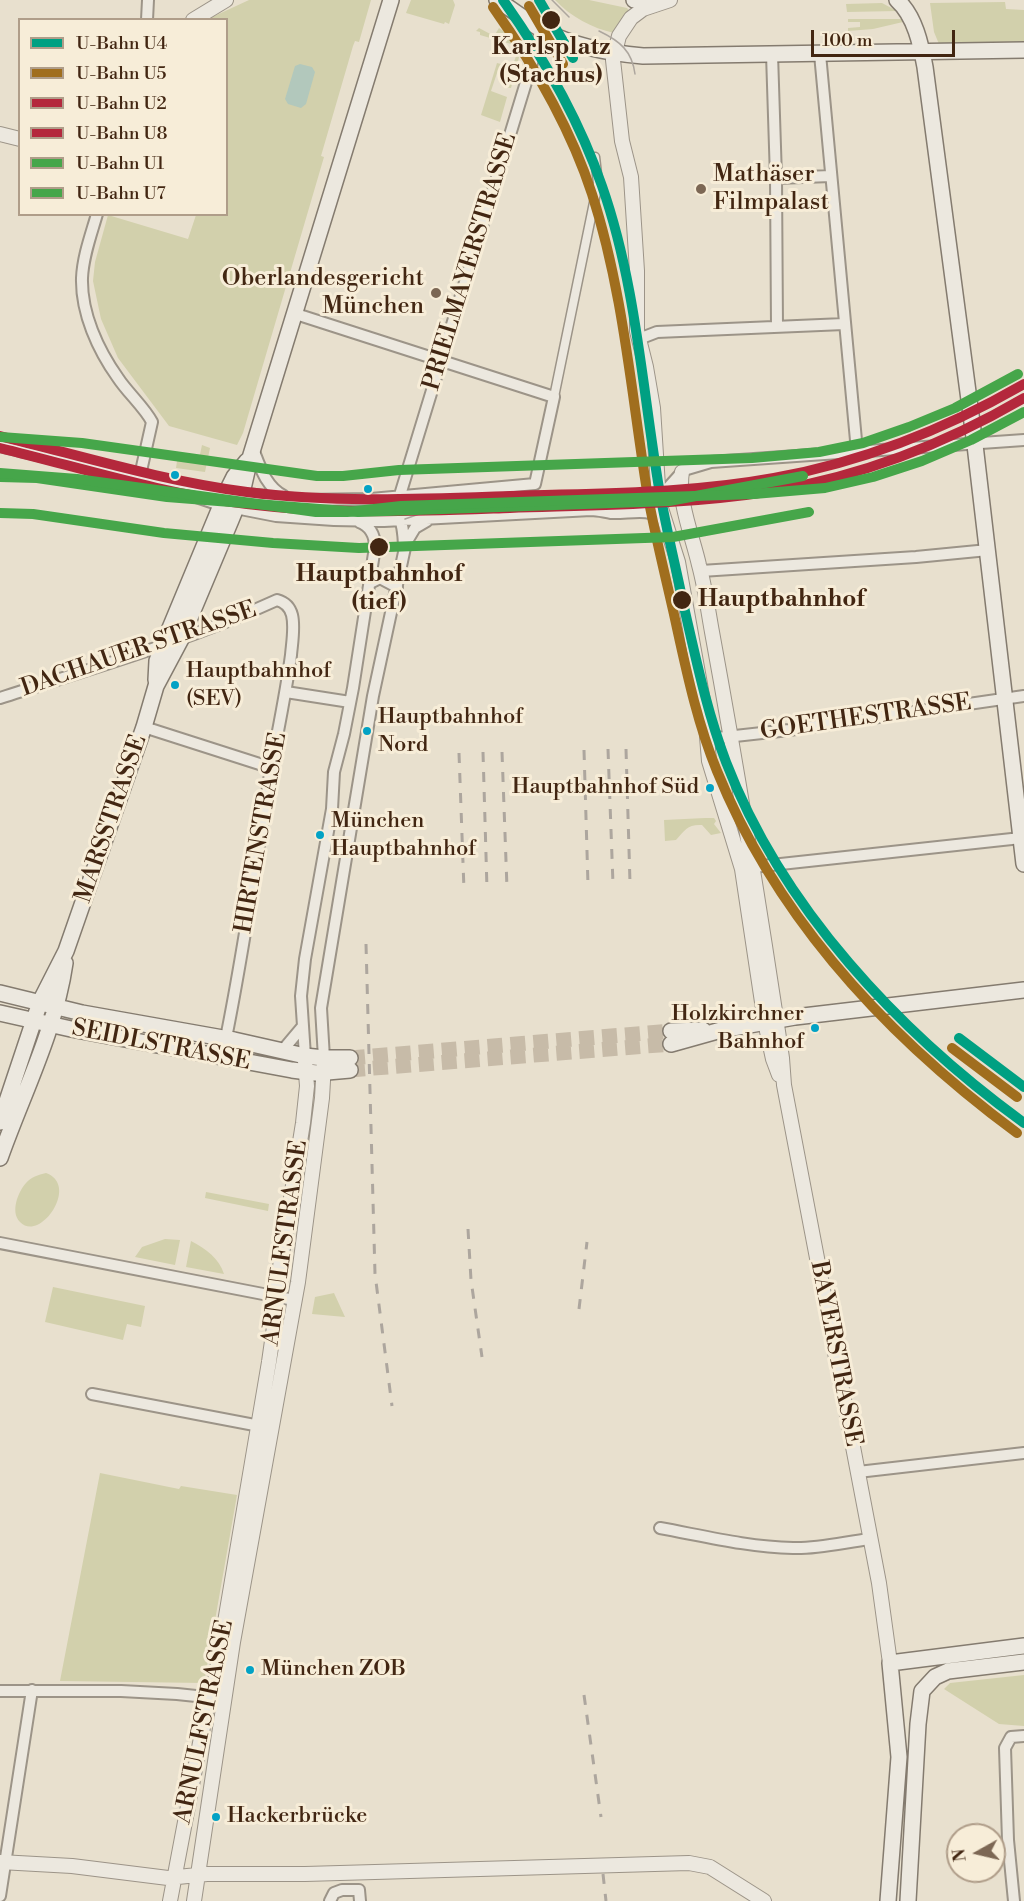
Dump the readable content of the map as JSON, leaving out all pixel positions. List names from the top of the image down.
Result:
{
  "streets": {
    "main road": ["MARSSTRASSE", "SEIDLSTRASSE", "BAYERSTRASSE"],
    "street": [
      "PRIELMAYERSTRASSE",
      "DACHAUER STRASSE",
      "GOETHESTRASSE",
      "HIRTENSTRASSE",
      "ARNULFSTRASSE"
    ]
  },
  "crossings": [
    ["DACHAUER STRASSE", "MARSSTRASSE"],
    ["DACHAUER STRASSE", "HIRTENSTRASSE"],
    ["GOETHESTRASSE", "BAYERSTRASSE"],
    ["MARSSTRASSE", "SEIDLSTRASSE"],
    ["HIRTENSTRASSE", "SEIDLSTRASSE"],
    ["SEIDLSTRASSE", "ARNULFSTRASSE"]
  ],
  "places": [
    "Karlsplatz (Stachus)",
    "Mathäser Filmpalast",
    "Oberlandesgericht München",
    "Hauptbahnhof (tief)",
    "Hauptbahnhof",
    "Hauptbahnhof (SEV)",
    "Hauptbahnhof Nord",
    "Hauptbahnhof Süd",
    "München Hauptbahnhof",
    "Holzkirchner Bahnhof",
    "München ZOB",
    "Hackerbrücke"
  ],
  "lines": [
    "metro line U4",
    "metro line U5",
    "metro line U1",
    "metro line U2",
    "metro line U8",
    "metro line U7"
  ],
  "legend": [
    "U-Bahn U4",
    "U-Bahn U5",
    "U-Bahn U2",
    "U-Bahn U8",
    "U-Bahn U1",
    "U-Bahn U7"
  ],
  "scale_bar": "100 m",
  "north": "left"
}
